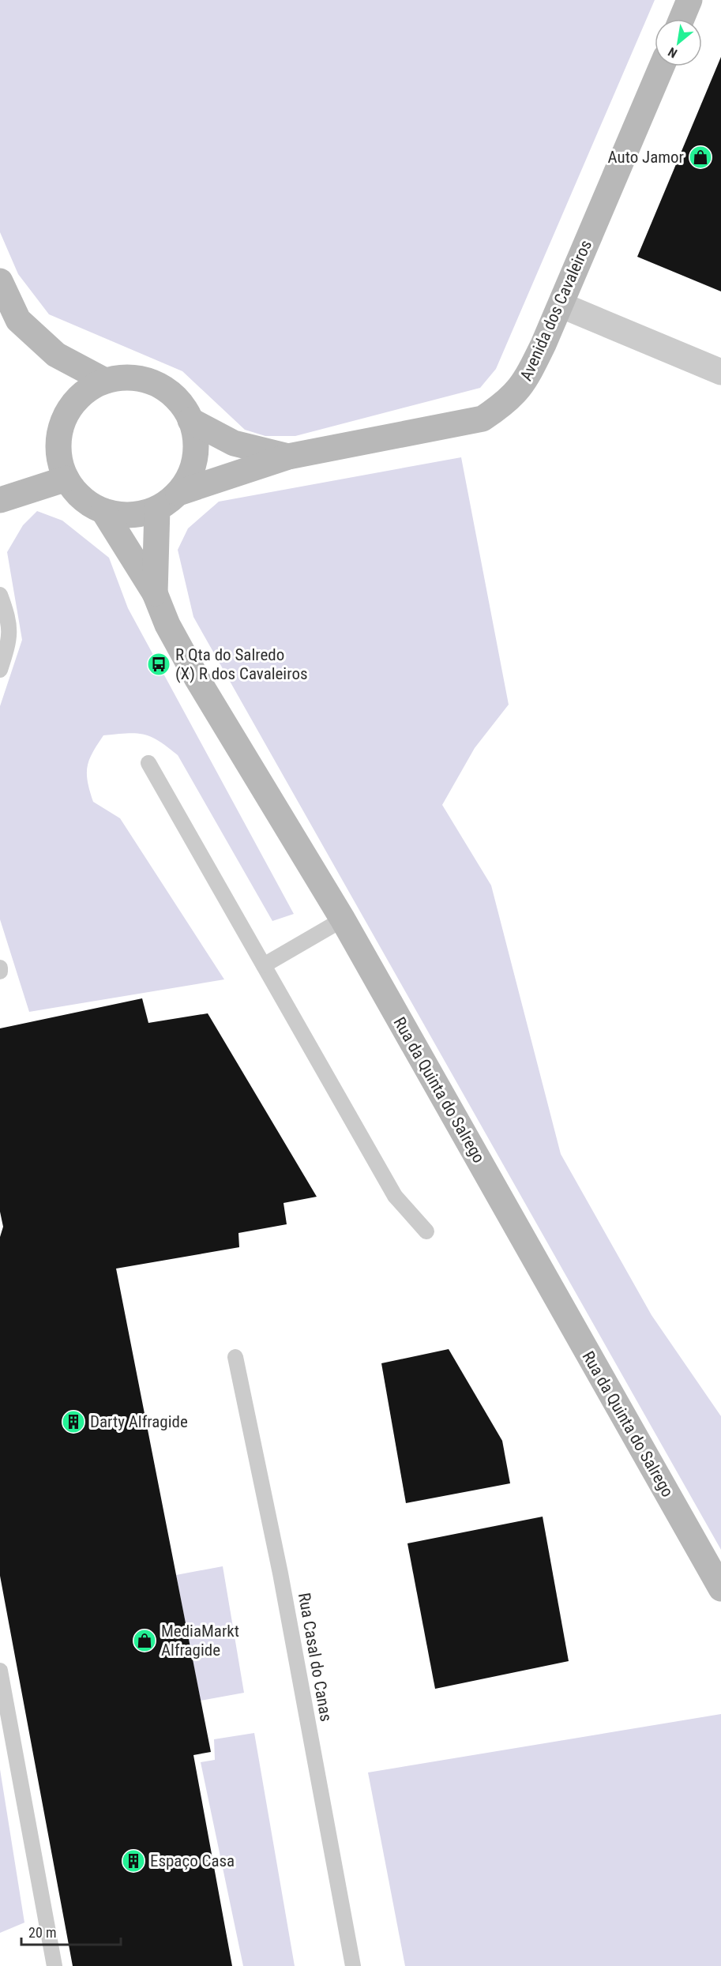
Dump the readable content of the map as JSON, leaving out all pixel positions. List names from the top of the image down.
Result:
{
  "streets": {
    "street": ["Avenida dos Cavaleiros", "Rua da Quinta do Salrego"],
    "lane": ["Rua Casal do Canas"]
  },
  "crossings": [
    ["Avenida dos Cavaleiros", "Rua da Quinta do Salrego"]
  ],
  "places": {
    "shop": ["Auto Jamor", "MediaMarkt Alfragide"],
    "bus stop": ["R Qta do Salredo (X) R dos Cavaleiros"],
    "building": ["Darty Alfragide", "Espaço Casa"]
  },
  "scale_bar": "20 m",
  "north": "bottom left"
}
